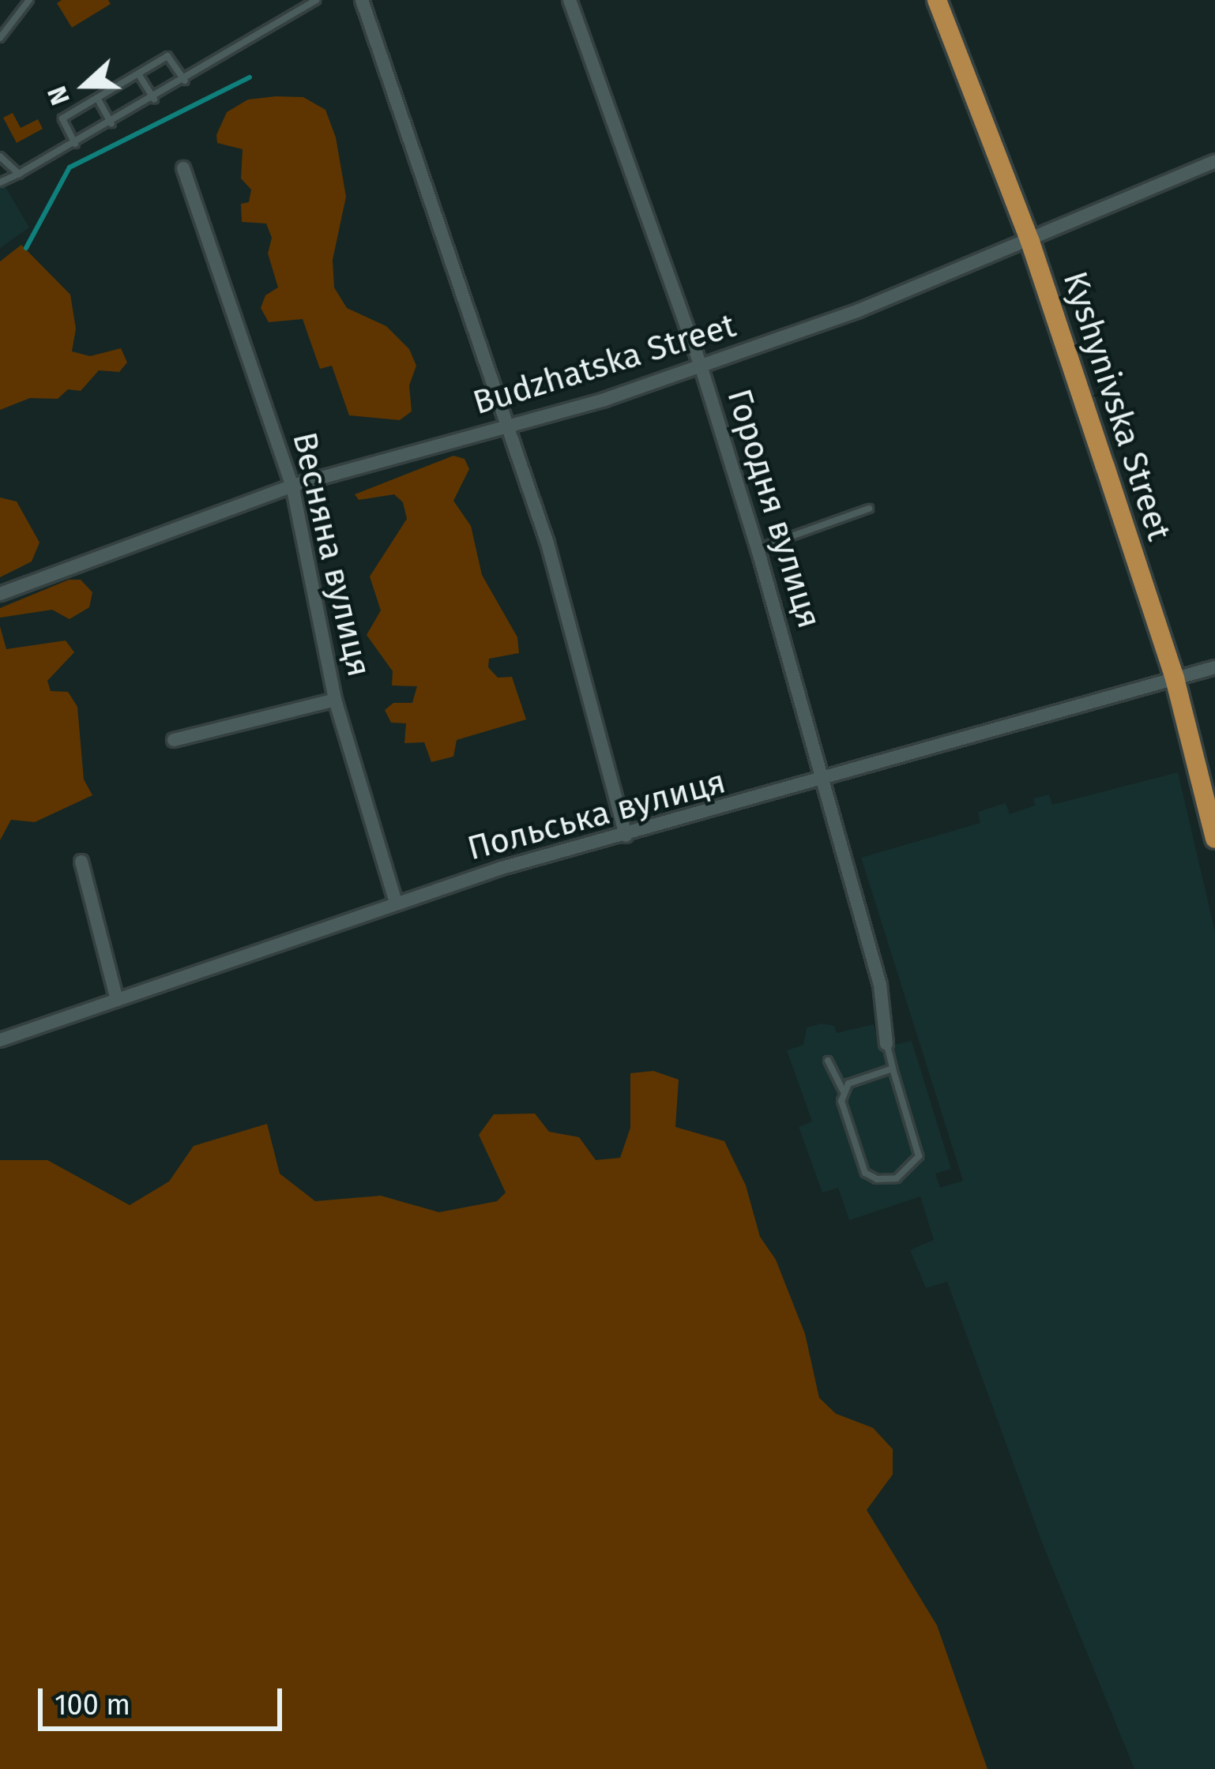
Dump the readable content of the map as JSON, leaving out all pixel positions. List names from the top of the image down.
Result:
{
  "streets": {
    "main road": ["Kyshynivska Street"],
    "street": [
      "Budzhatska Street",
      "Городня вулиця",
      "Весняна вулиця",
      "Польська вулиця"
    ]
  },
  "crossings": [
    ["Budzhatska Street", "Kyshynivska Street"],
    ["Budzhatska Street", "Городня вулиця"],
    ["Budzhatska Street", "Весняна вулиця"],
    ["Kyshynivska Street", "Польська вулиця"],
    ["Городня вулиця", "Польська вулиця"],
    ["Весняна вулиця", "Польська вулиця"]
  ],
  "scale_bar": "100 m",
  "north": "left"
}
